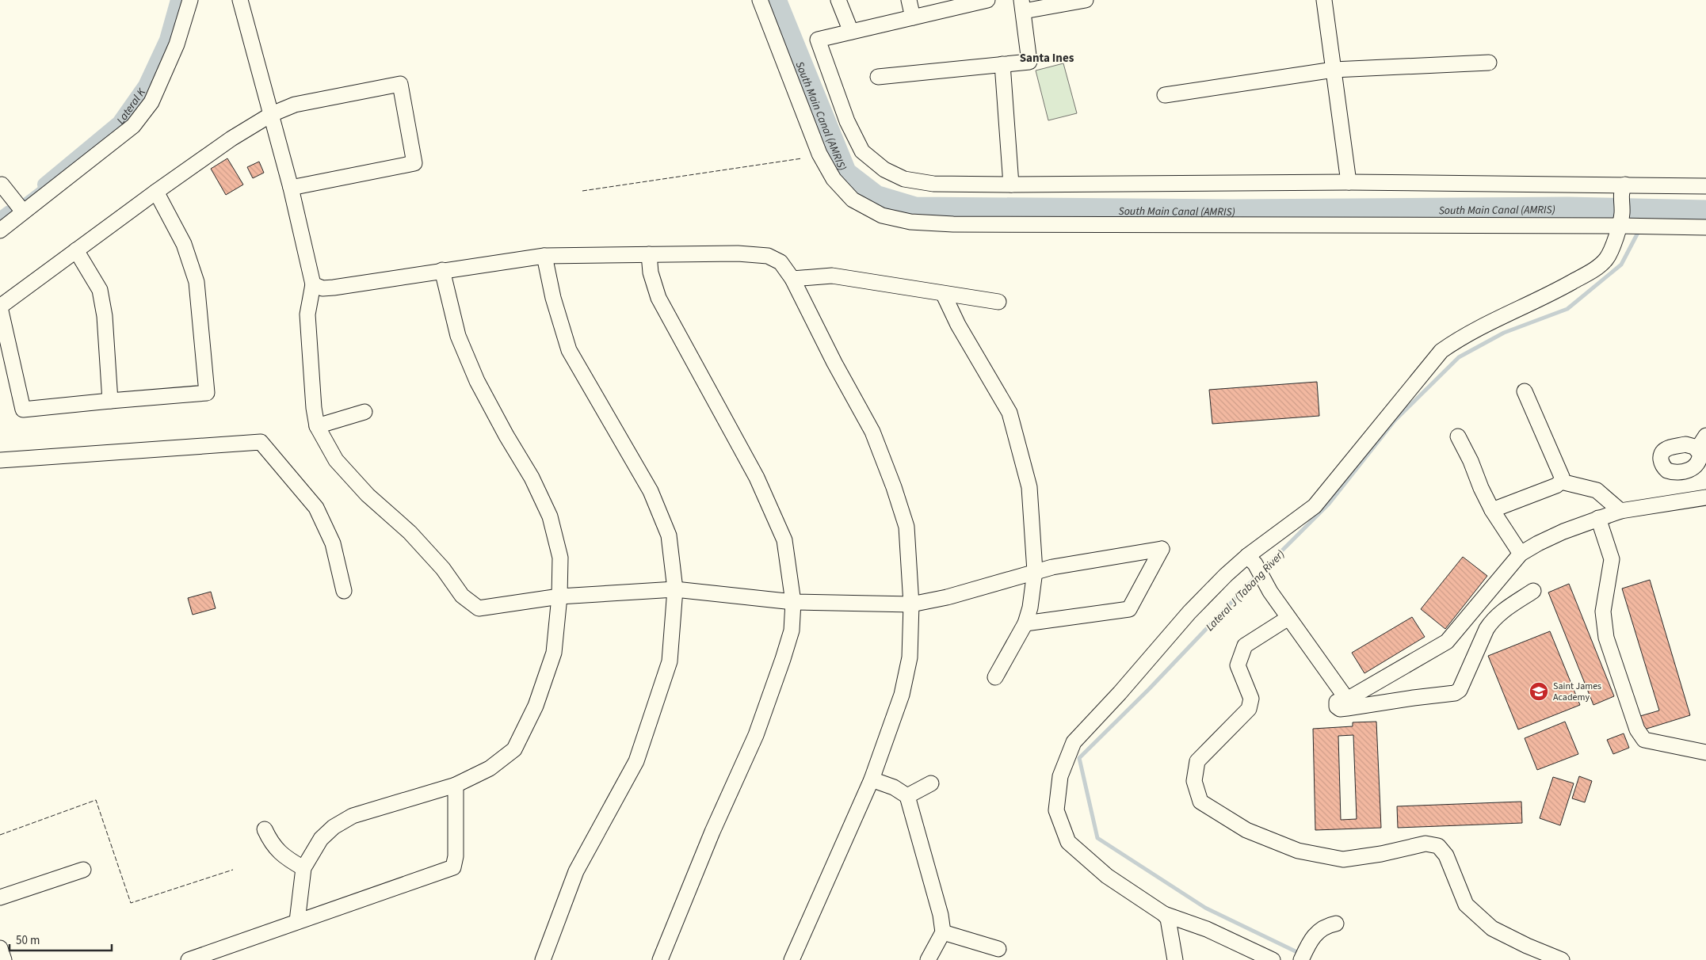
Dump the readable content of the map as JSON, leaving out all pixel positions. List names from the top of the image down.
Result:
{
  "districts": ["Santa Ines"],
  "water": ["Lateral K", "South Main Canal (AMRIS)", "Lateral J (Tabang River)"],
  "places": {
    "school or university": ["Saint James Academy"]
  },
  "scale_bar": "50 m"
}
